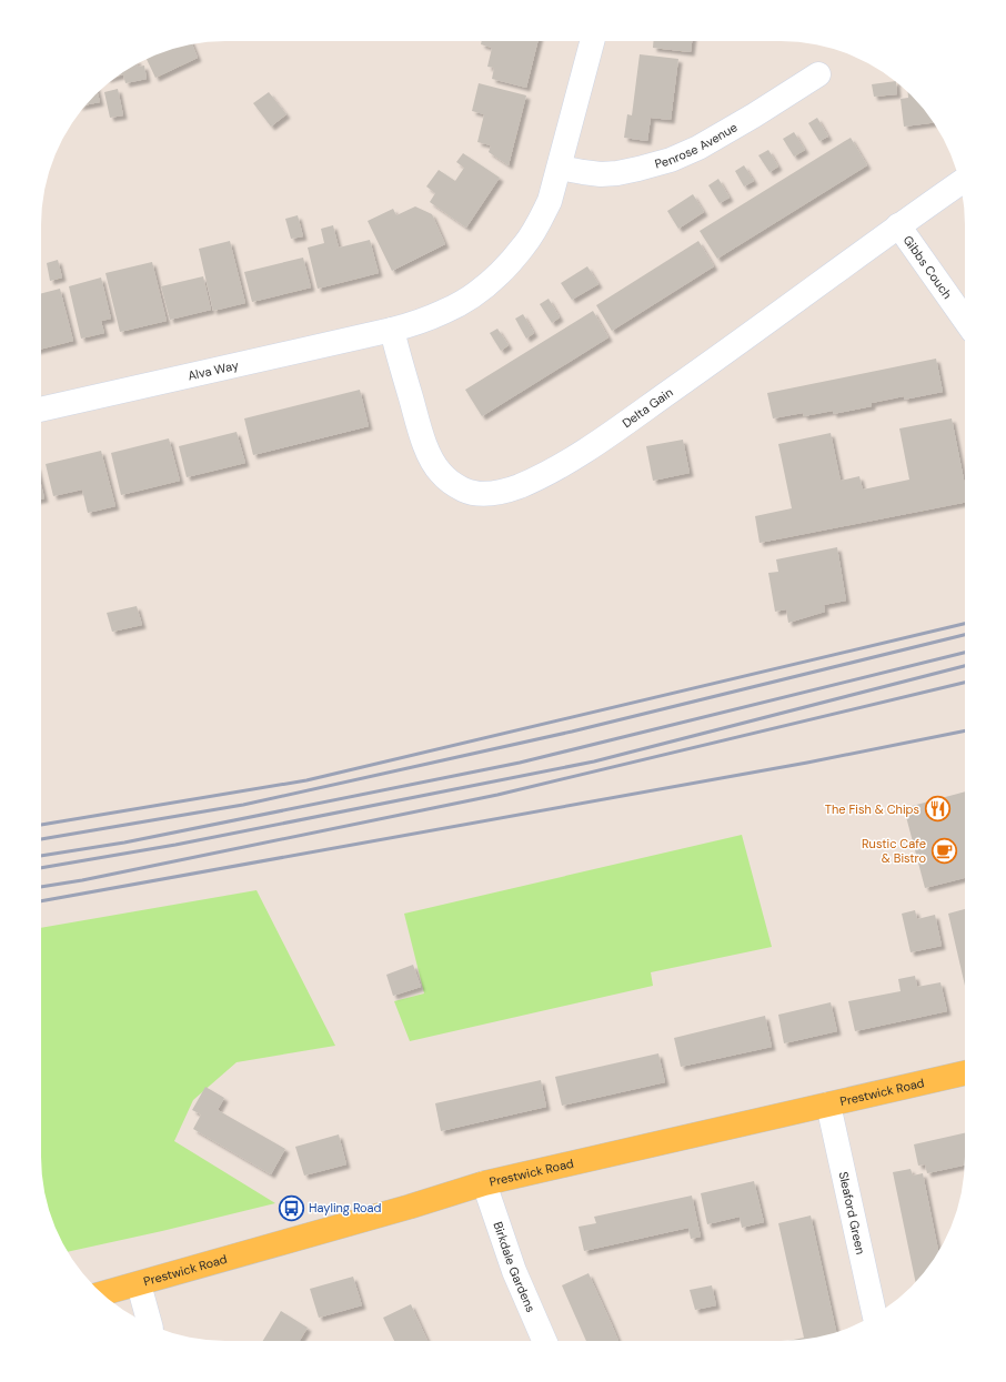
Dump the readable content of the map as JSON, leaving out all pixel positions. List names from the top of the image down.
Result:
{
  "streets": {
    "main road": ["Prestwick Road"],
    "street": [
      "Penrose Avenue",
      "Gibbs Couch",
      "Alva Way",
      "Delta Gain",
      "Sleaford Green",
      "Birkdale Gardens"
    ]
  },
  "crossings": [
    ["Gibbs Couch", "Delta Gain"],
    ["Alva Way", "Delta Gain"],
    ["Prestwick Road", "Sleaford Green"],
    ["Prestwick Road", "Birkdale Gardens"]
  ],
  "places": {
    "restaurant": ["The Fish & Chips"],
    "cafe": ["Rustic Cafe & Bistro"],
    "bus stop": ["Hayling Road"]
  }
}
